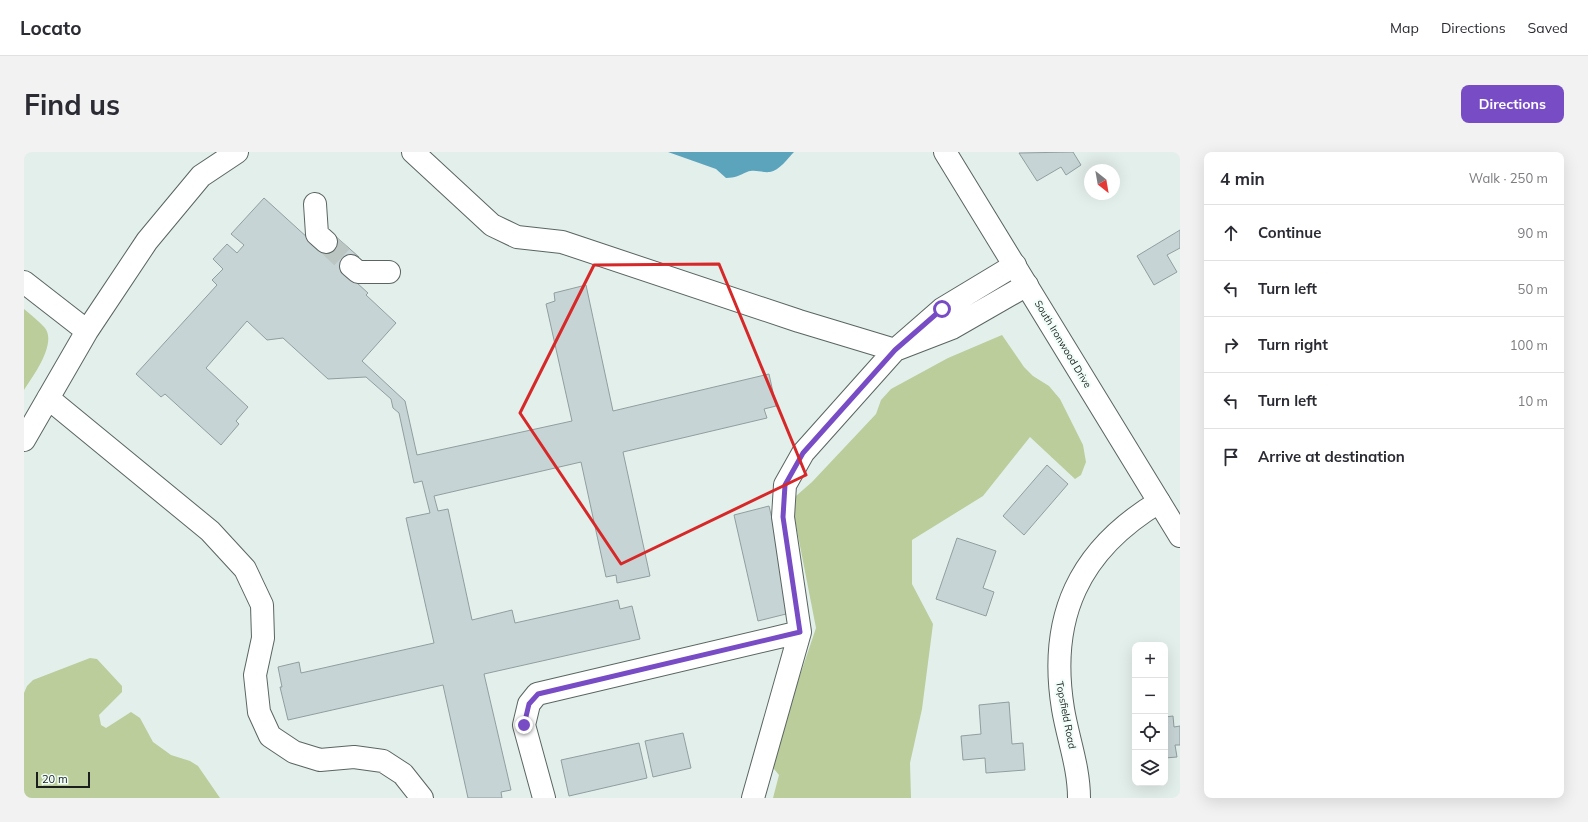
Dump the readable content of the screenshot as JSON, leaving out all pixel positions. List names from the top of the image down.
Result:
{
  "streets": {
    "main road": ["South Ironwood Drive", "Topsfield Road"]
  },
  "crossings": [
    ["South Ironwood Drive", "Topsfield Road"]
  ],
  "scale_bar": "20 m",
  "north": "bottom right",
  "page": {
    "header": "Locato",
    "nav": ["Map", "Directions", "Saved"],
    "buttons": "Directions",
    "title": "Find us",
    "heading": ["4 min", "Walk · 250 m"],
    "list": [
      ["Continue", "90 m"],
      ["Turn left", "50 m"],
      ["Turn right", "100 m"],
      ["Turn left", "10 m"],
      "Arrive at destination"
    ],
    "map_buttons": ["+", "−"],
    "scale": "20 m"
  }
}
